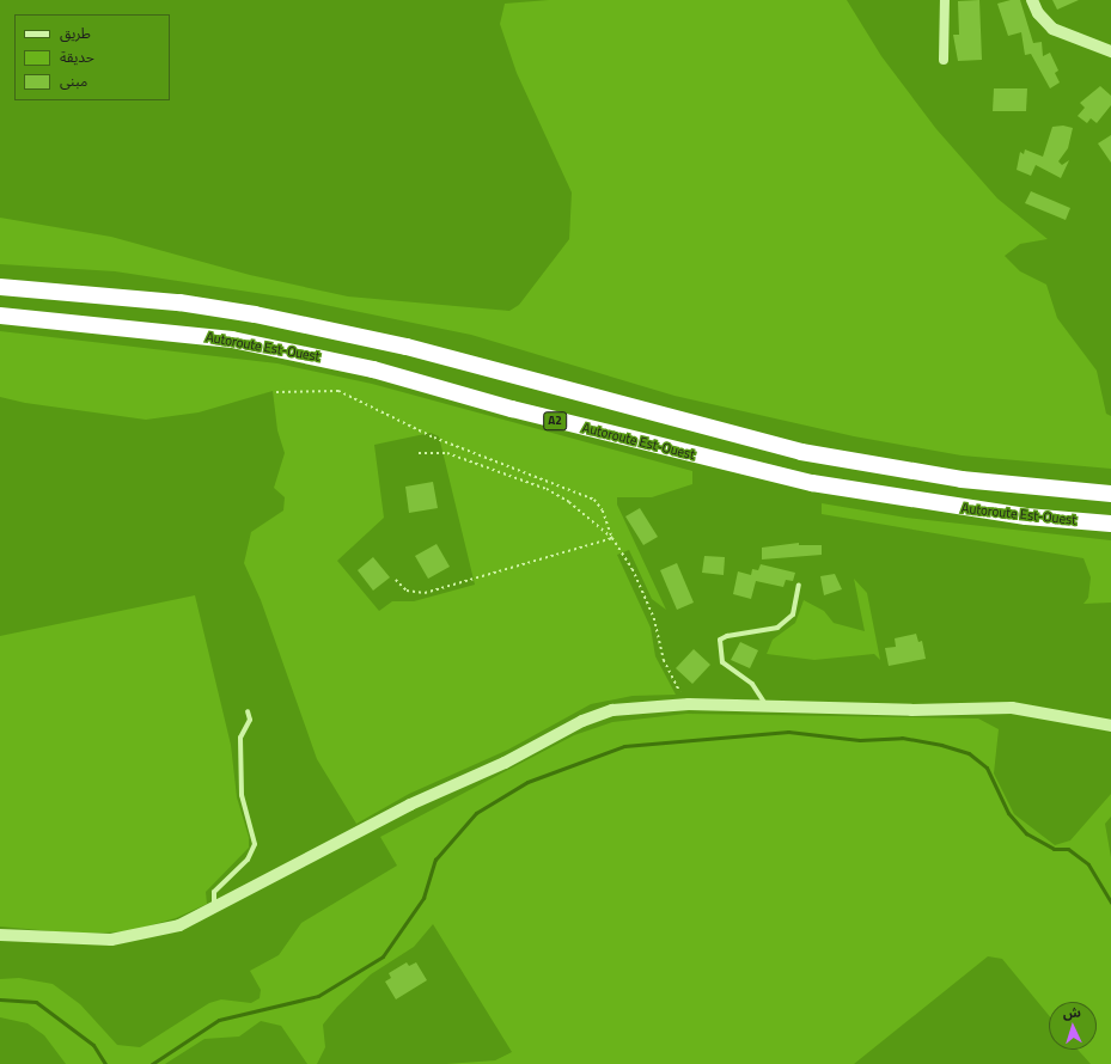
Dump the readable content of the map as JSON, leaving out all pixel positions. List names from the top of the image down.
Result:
{
  "streets": {
    "highway": ["Autoroute Est-Ouest", "A2"]
  },
  "legend": ["طريق", "حديقة", "مبنى"],
  "north": "top"
}
